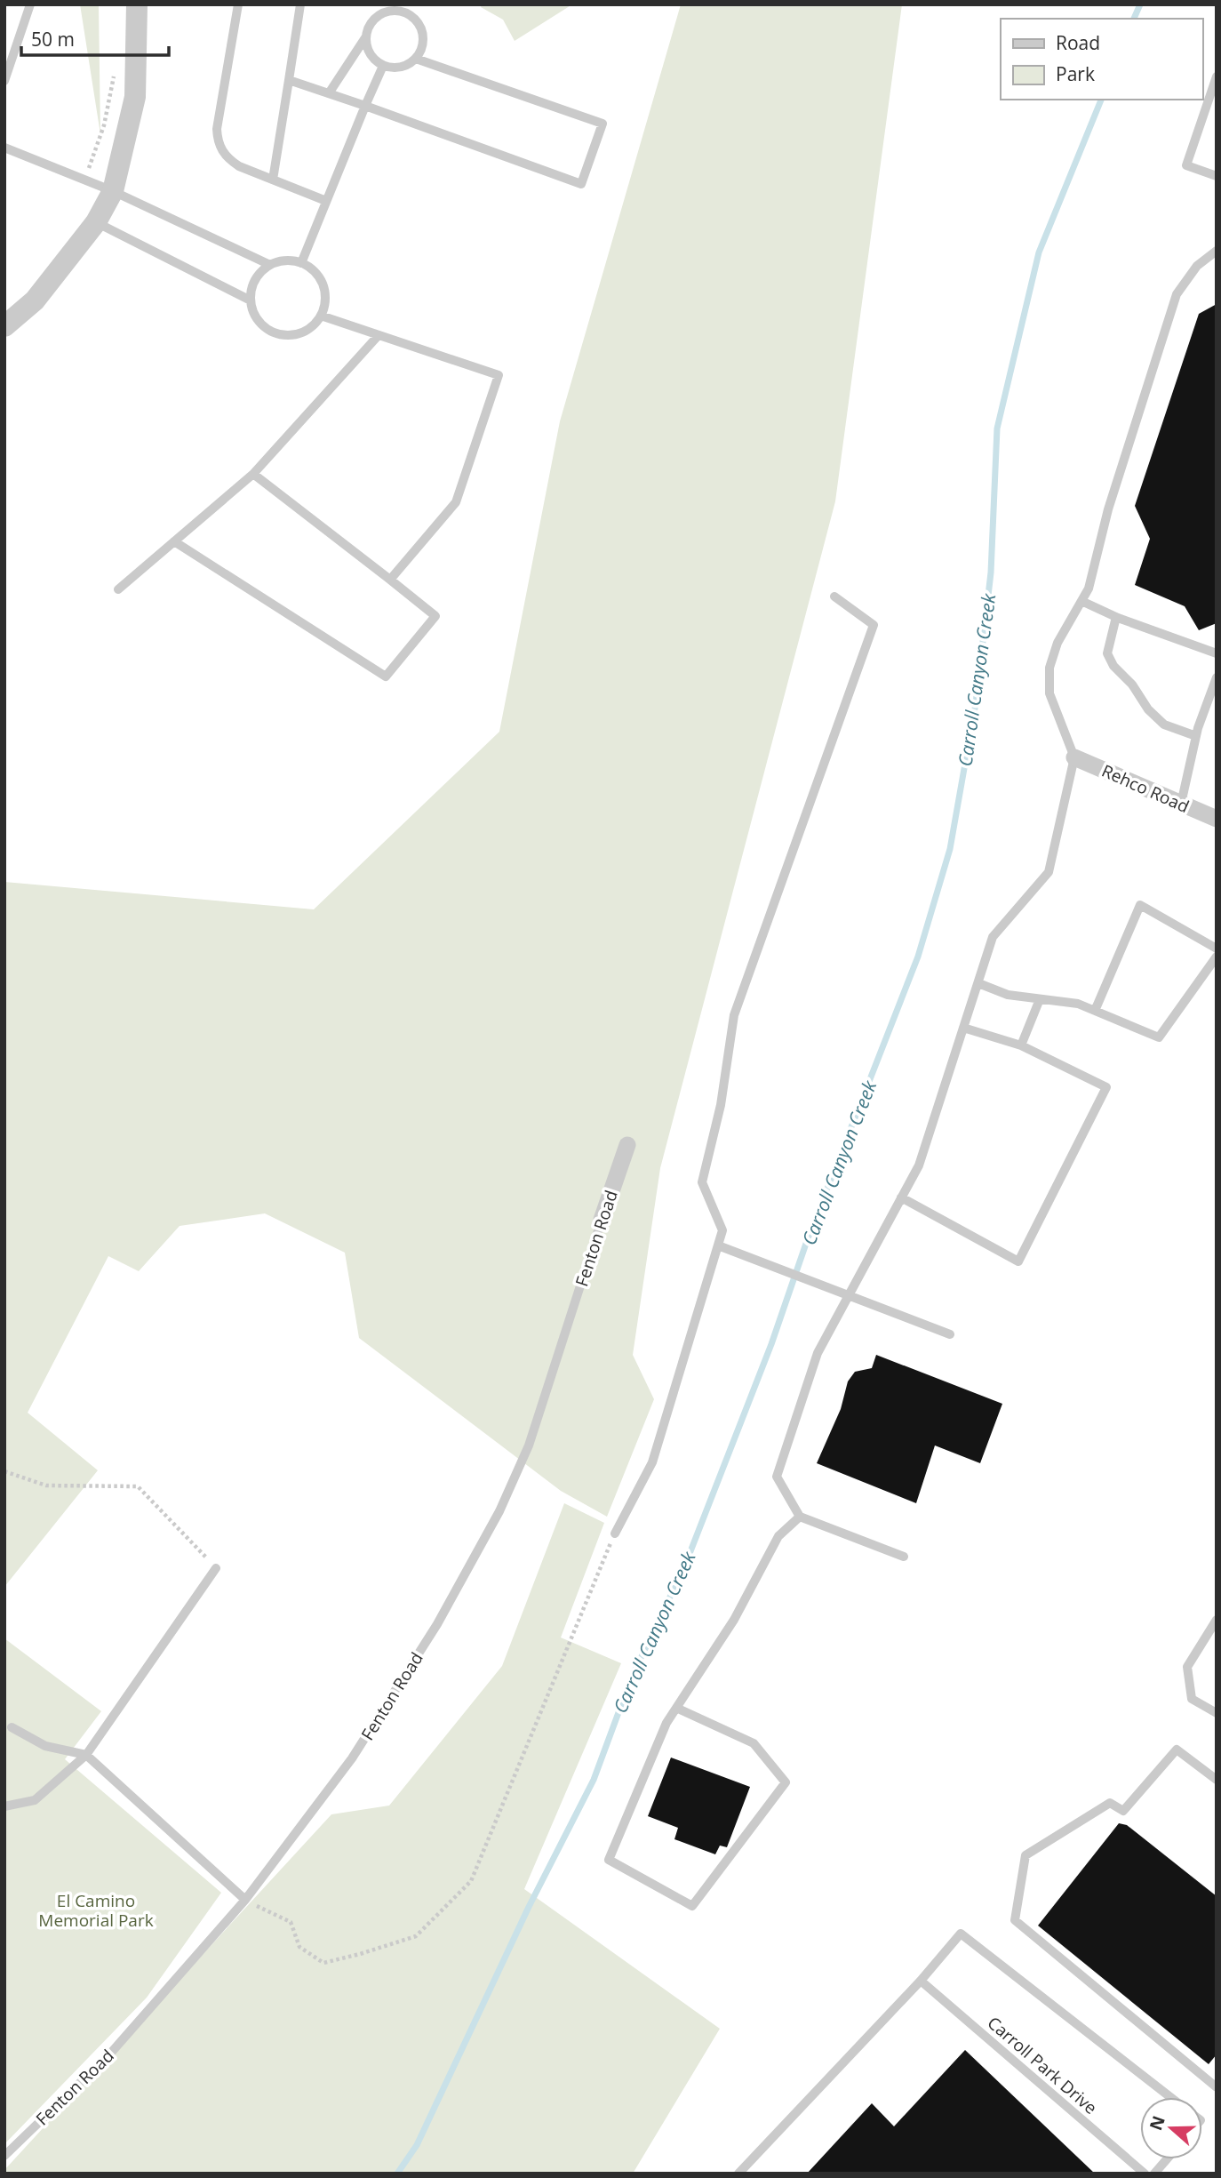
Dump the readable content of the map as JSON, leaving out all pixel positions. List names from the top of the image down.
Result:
{
  "streets": {
    "street": ["Rehco Road", "Fenton Road"],
    "lane": ["Carroll Park Drive"]
  },
  "water": ["Carroll Canyon Creek"],
  "parks": ["El Camino Memorial Park"],
  "legend": ["Road", "Park"],
  "scale_bar": "50 m",
  "north": "left"
}
